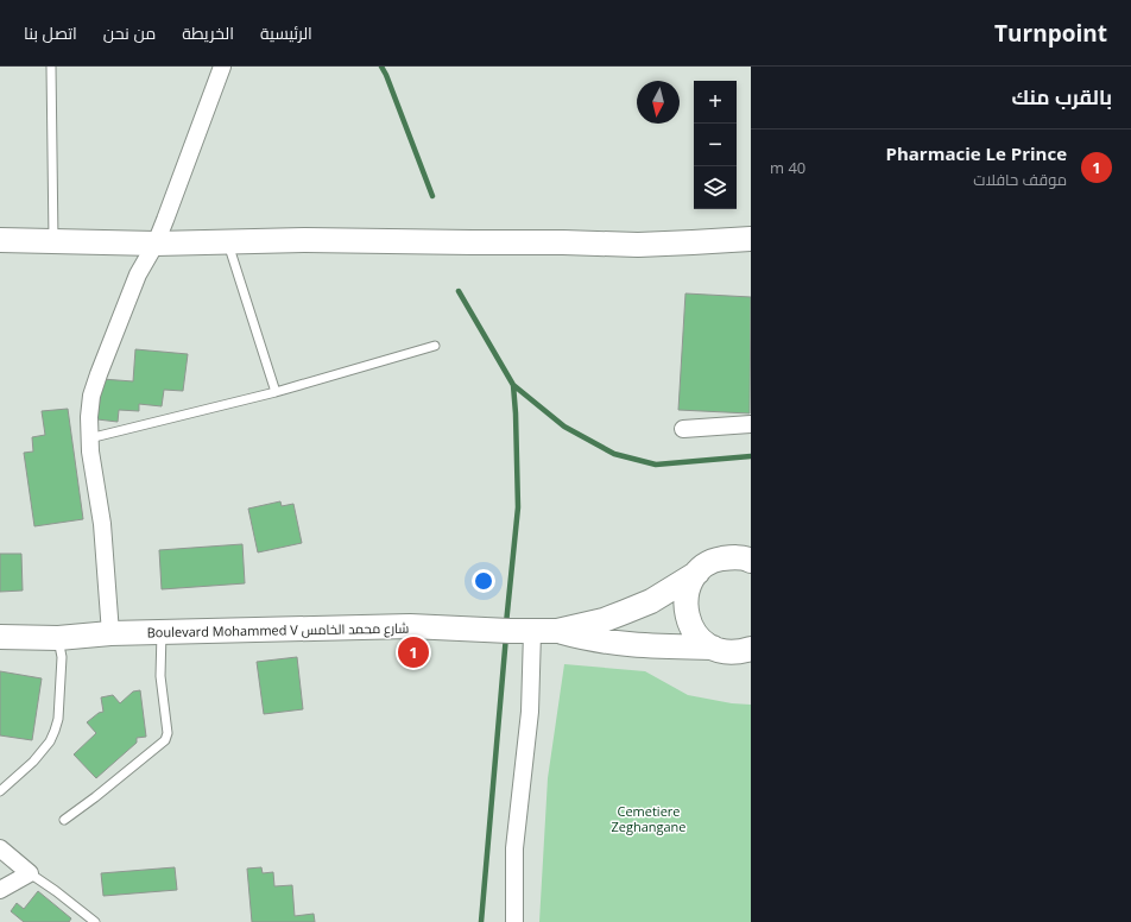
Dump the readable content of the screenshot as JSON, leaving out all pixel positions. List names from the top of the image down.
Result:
{
  "streets": {
    "main road": ["Boulevard Mohammed V شارع محمد الخامس"]
  },
  "parks": ["Cemetiere Zeghangane"],
  "north": "bottom",
  "page": {
    "header": "Turnpoint",
    "nav": [
      "الرئيسية",
      "الخريطة",
      "من نحن",
      "اتصل بنا"
    ],
    "heading": "بالقرب منك",
    "map_buttons": ["+", "−"],
    "list": [
      {
        "mark": "1",
        "name": "Pharmacie Le Prince",
        "note": "موقف حافلات",
        "value": "40 m"
      }
    ],
    "pins": "1"
  }
}
